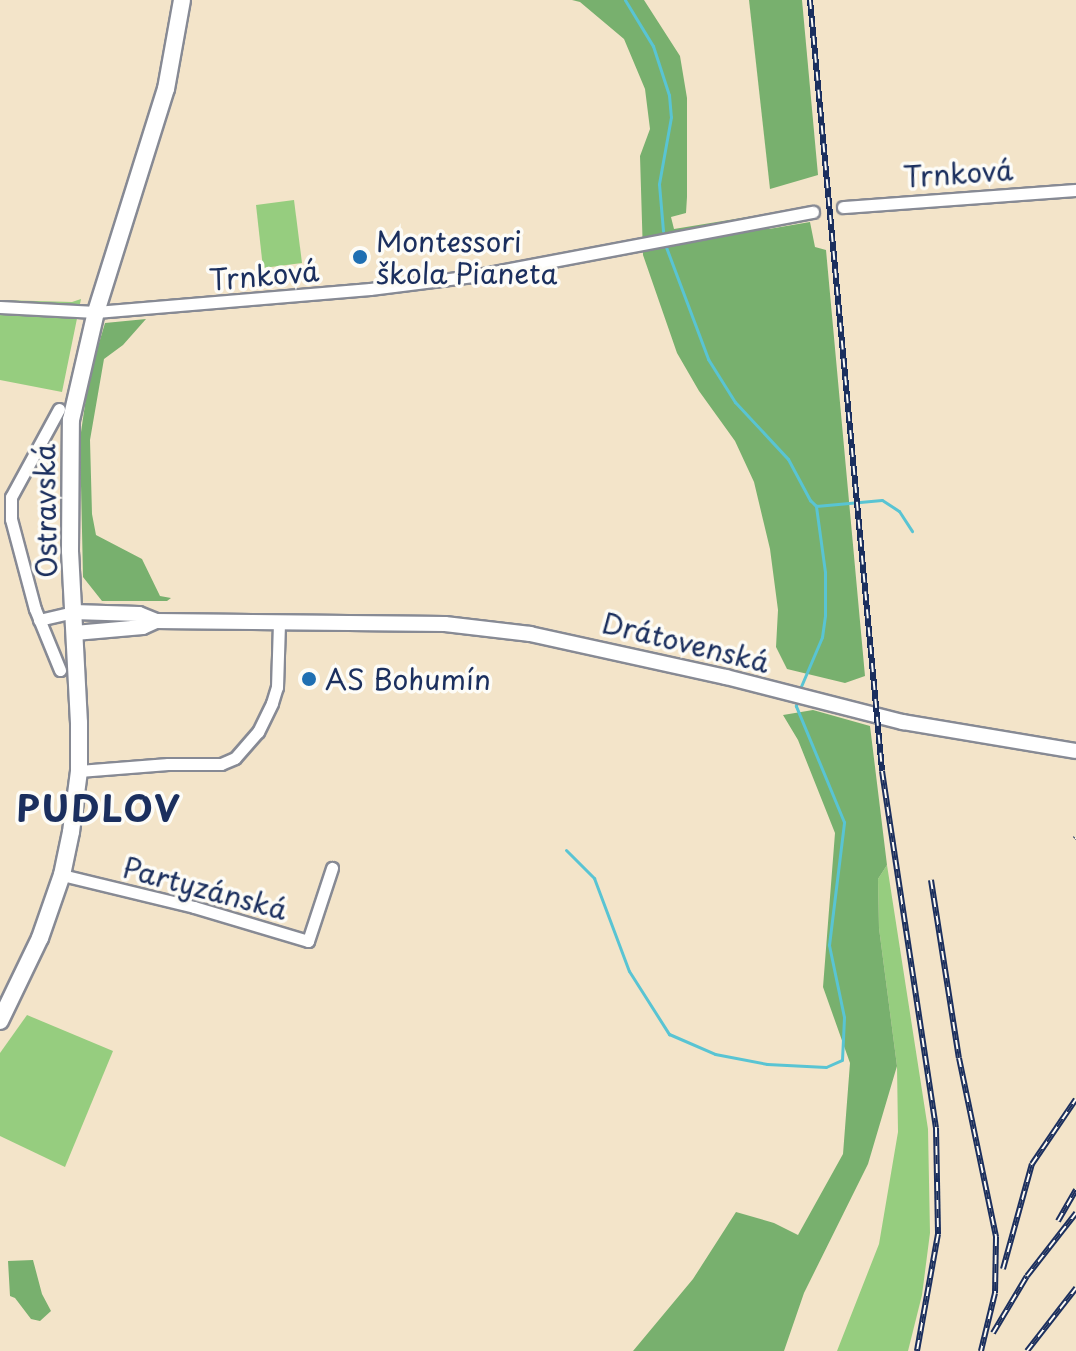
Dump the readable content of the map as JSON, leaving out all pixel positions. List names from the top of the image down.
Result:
{
  "streets": {
    "main road": ["Ostravská"],
    "street": ["Trnková", "Drátovenská", "Partyzánská"]
  },
  "crossings": [
    ["Trnková", "Ostravská"],
    ["Ostravská", "Drátovenská"],
    ["Ostravská", "Partyzánská"]
  ],
  "districts": ["PUDLOV"],
  "places": ["Montessori škola Pianeta", "AS Bohumín"]
}
